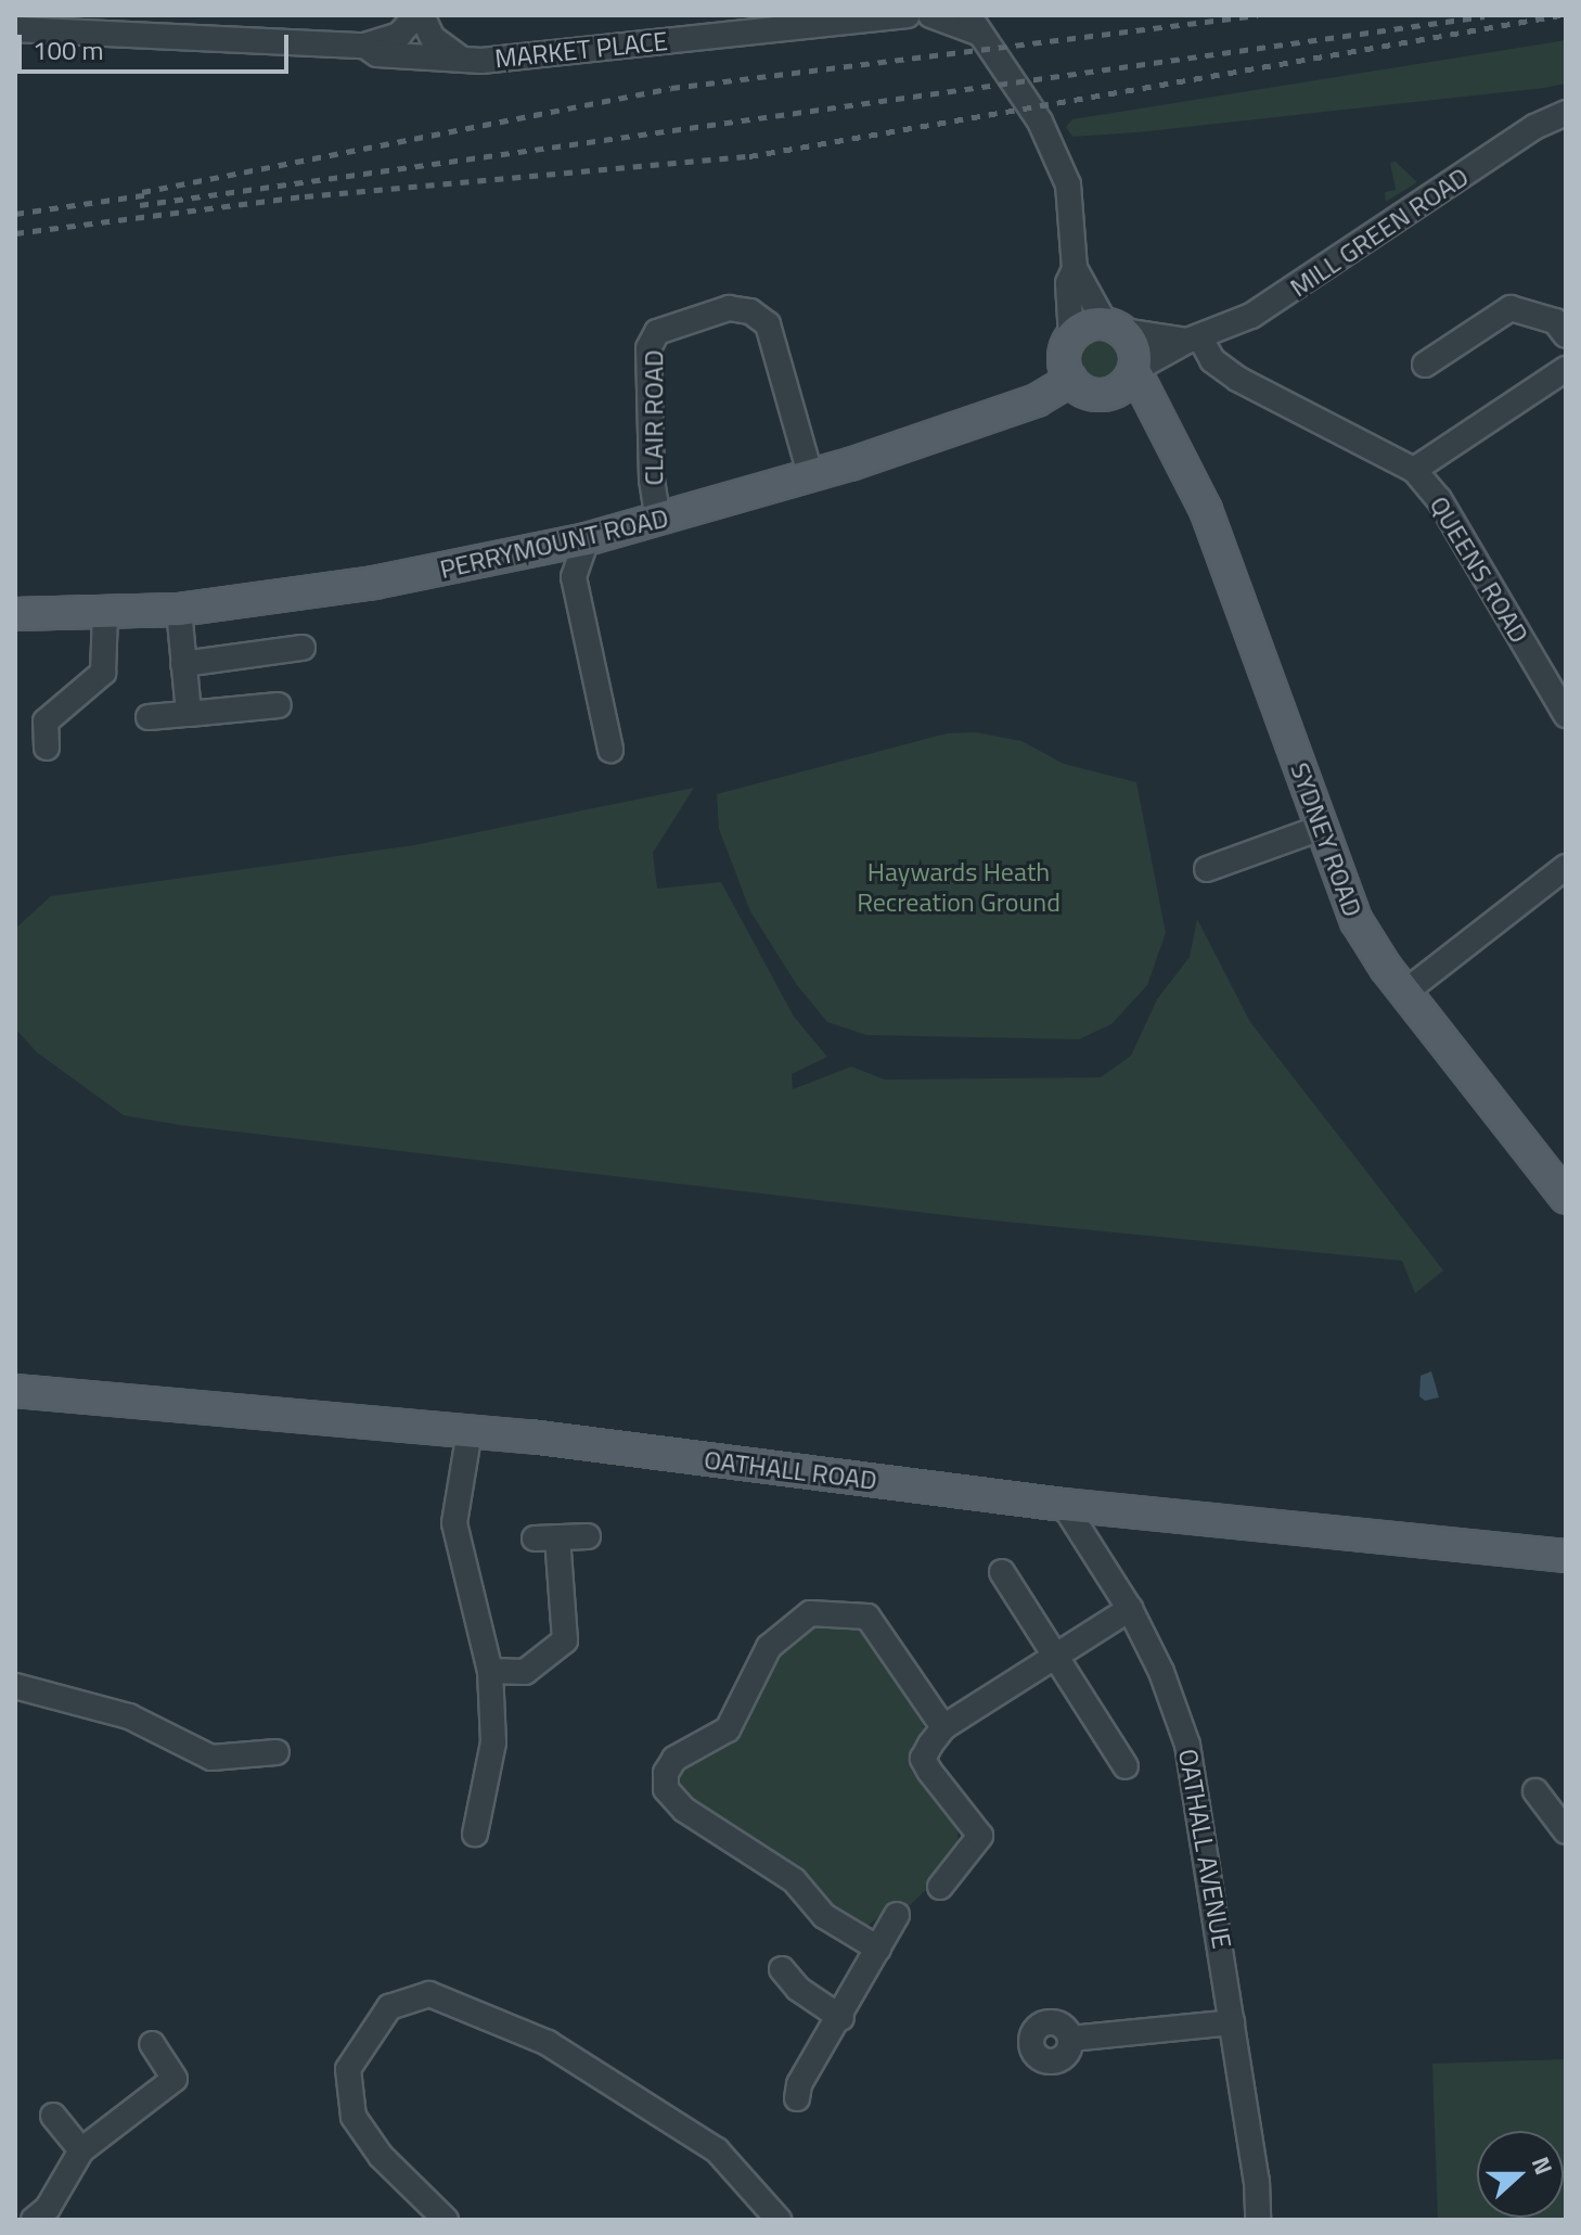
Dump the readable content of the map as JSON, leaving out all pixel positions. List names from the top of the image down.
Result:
{
  "streets": {
    "main road": ["PERRYMOUNT ROAD", "SYDNEY ROAD", "OATHALL ROAD"],
    "street": [
      "MARKET PLACE",
      "MILL GREEN ROAD",
      "CLAIR ROAD",
      "QUEENS ROAD",
      "OATHALL AVENUE"
    ]
  },
  "crossings": [
    ["MILL GREEN ROAD", "PERRYMOUNT ROAD"],
    ["MILL GREEN ROAD", "QUEENS ROAD"],
    ["MILL GREEN ROAD", "SYDNEY ROAD"],
    ["CLAIR ROAD", "PERRYMOUNT ROAD"],
    ["PERRYMOUNT ROAD", "SYDNEY ROAD"],
    ["OATHALL ROAD", "OATHALL AVENUE"]
  ],
  "parks": ["Haywards Heath Recreation Ground"],
  "scale_bar": "100 m",
  "north": "right"
}
